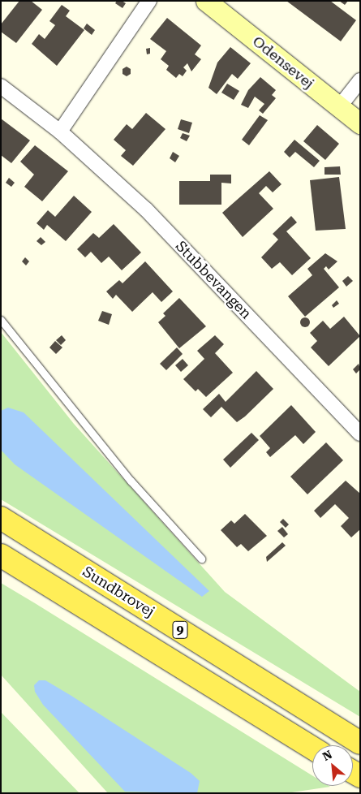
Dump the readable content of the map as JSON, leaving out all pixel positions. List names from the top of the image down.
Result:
{
  "streets": {
    "main road": ["Sundbrovej", "9"],
    "street": ["Odensevej", "Stubbevangen"]
  },
  "north": "top left"
}
